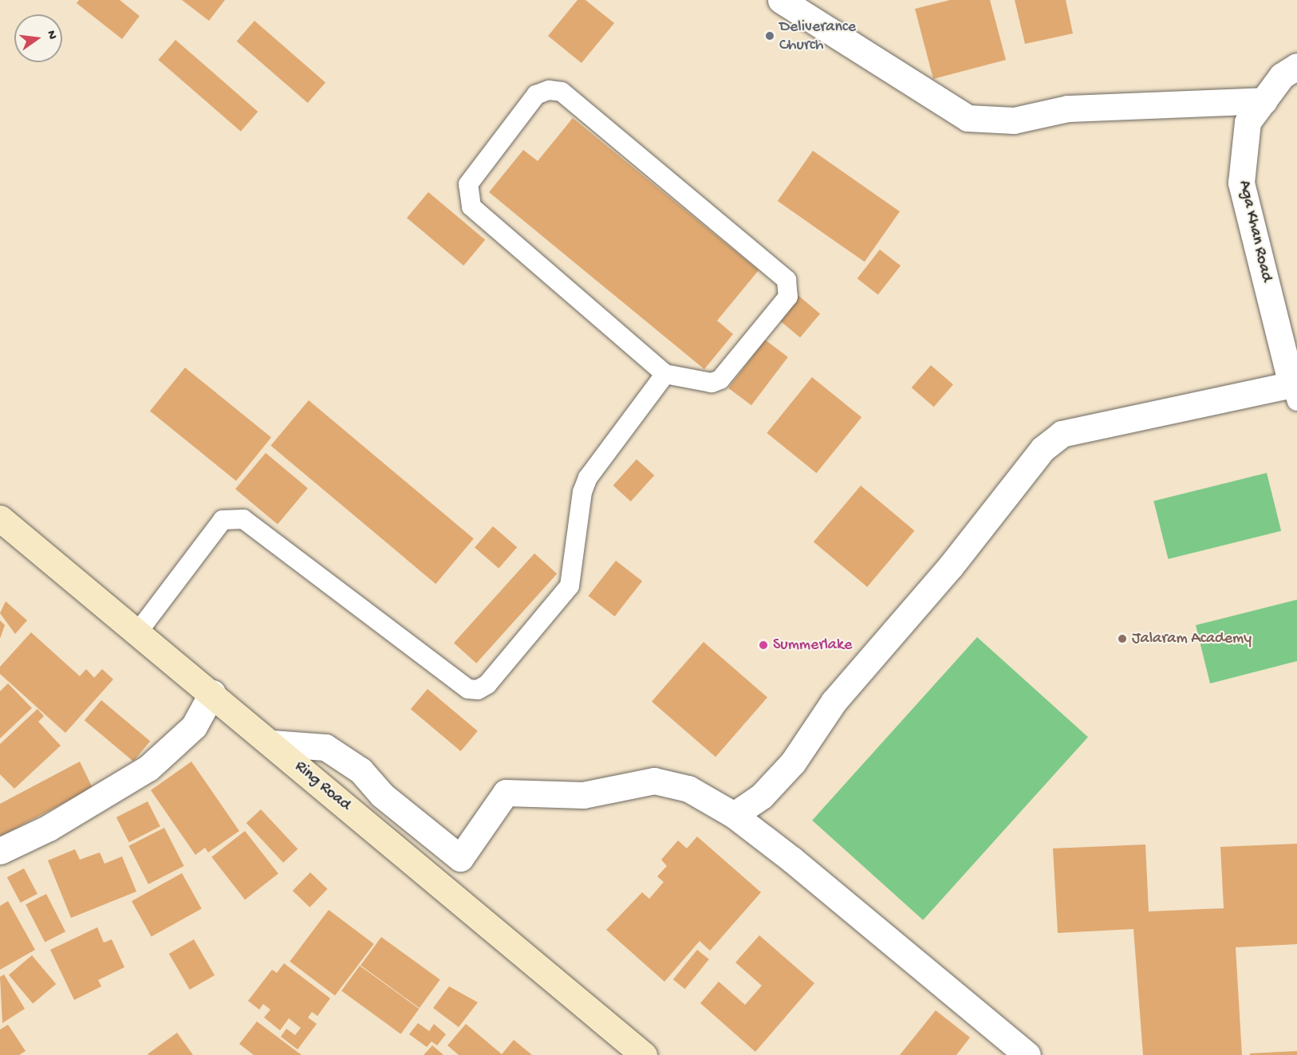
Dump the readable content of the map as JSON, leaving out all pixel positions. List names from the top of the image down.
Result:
{
  "streets": {
    "main road": ["Ring Road"],
    "street": ["Aga Khan Road"]
  },
  "places": ["Deliverance Church", "Jalaram Academy", "Summerlake"],
  "north": "right"
}
